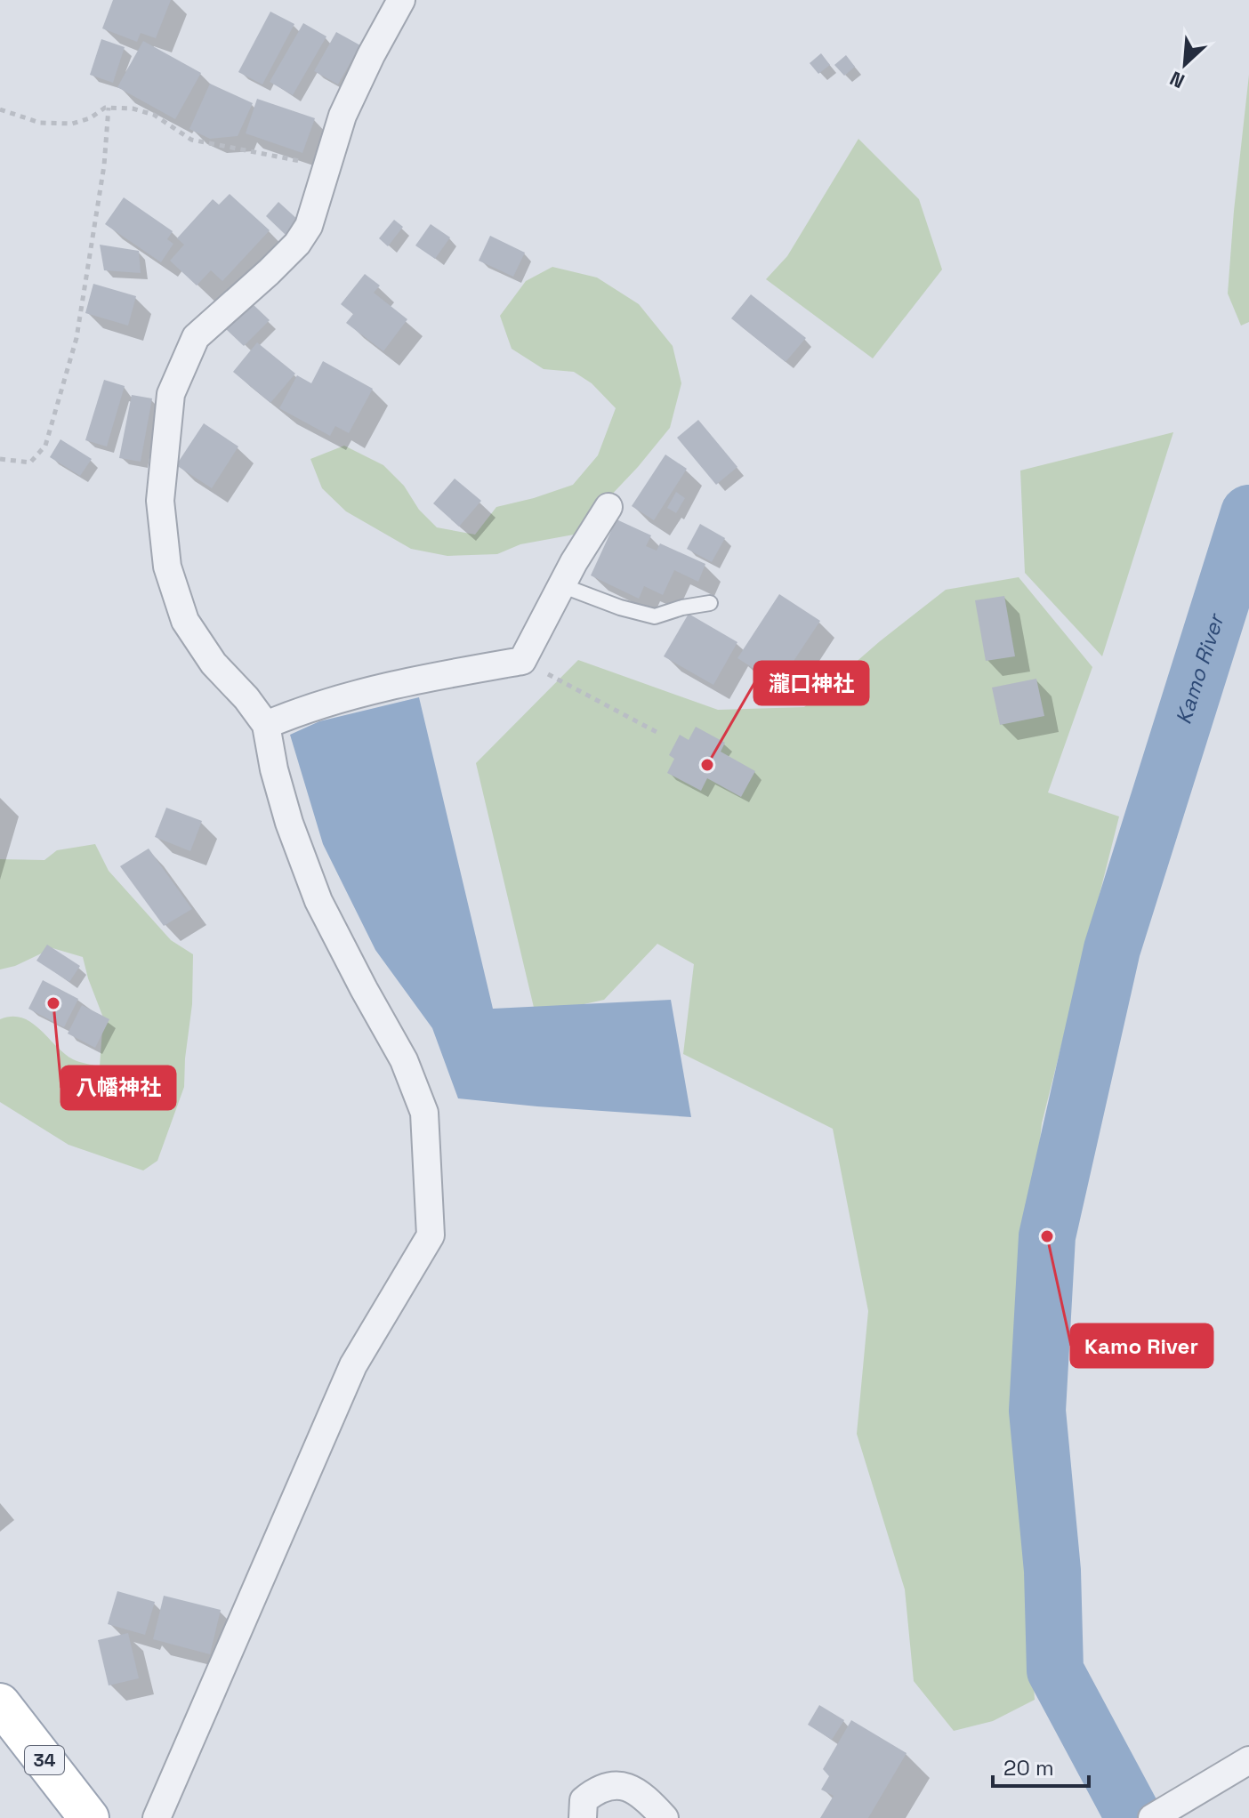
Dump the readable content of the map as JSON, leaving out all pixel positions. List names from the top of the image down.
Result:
{
  "streets": {
    "main road": ["34"]
  },
  "water": ["Kamo River"],
  "places": ["瀧口神社", "八幡神社", "Kamo River"],
  "scale_bar": "20 m",
  "north": "bottom left"
}
